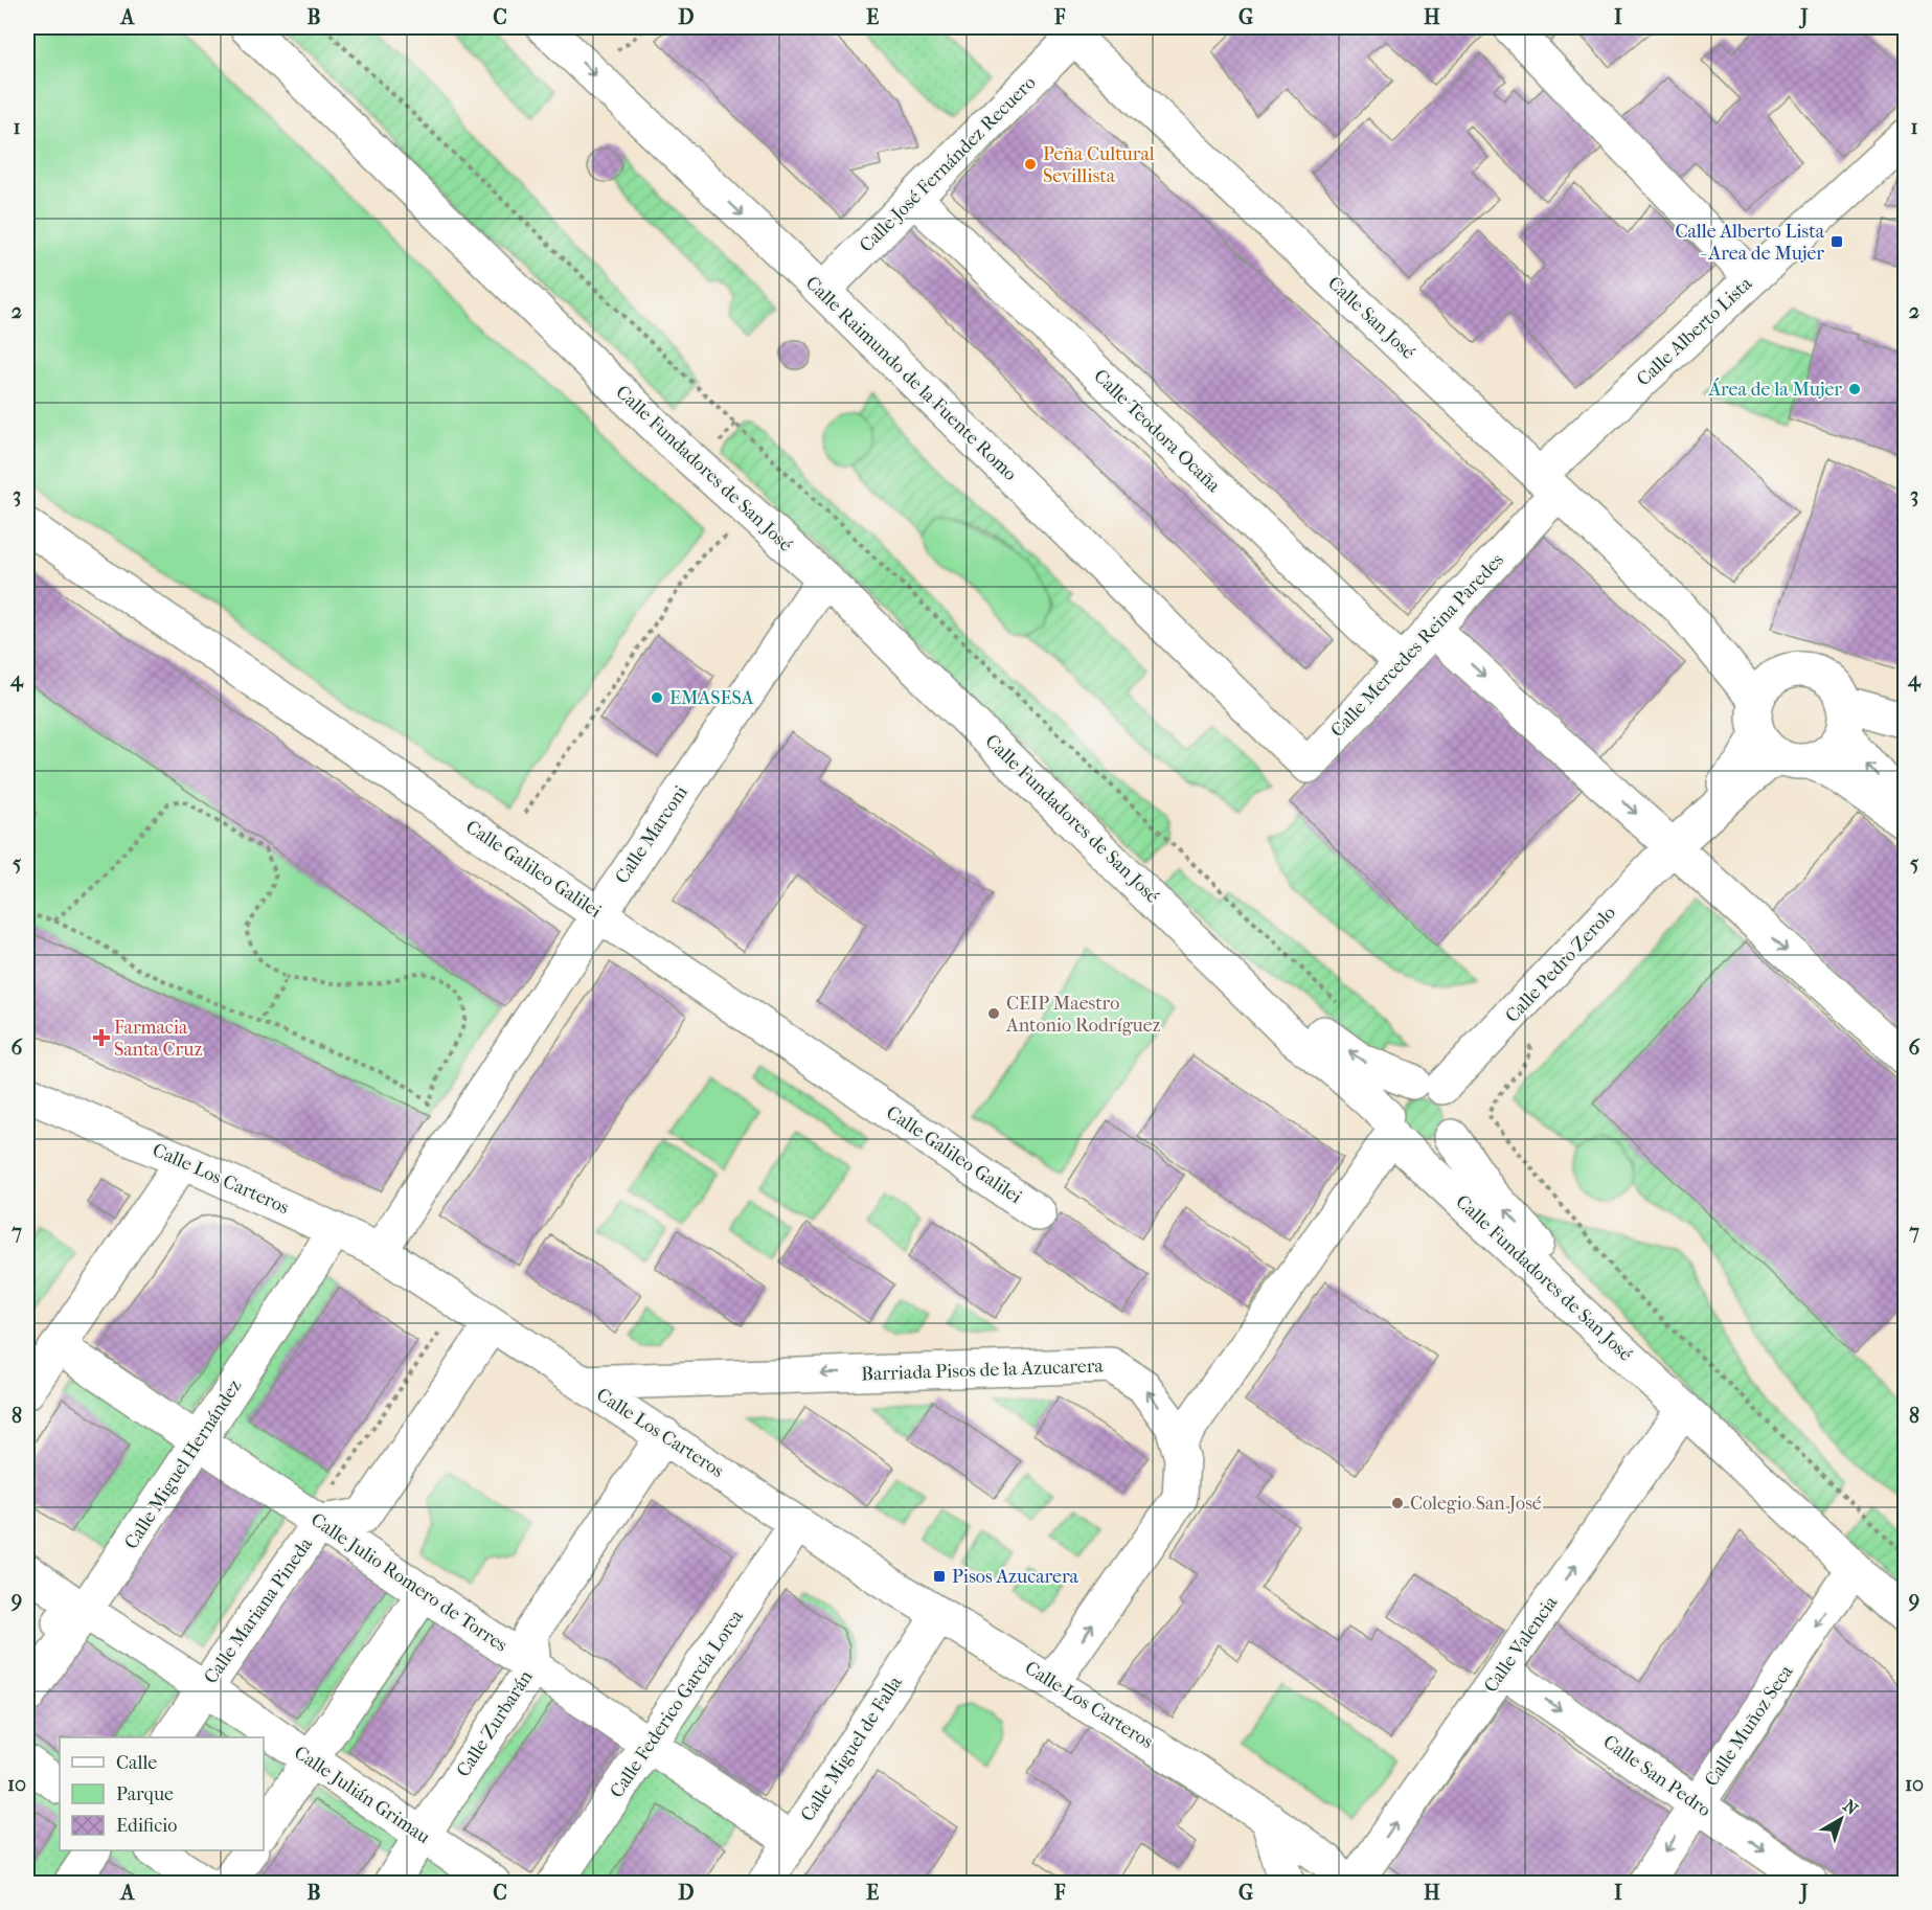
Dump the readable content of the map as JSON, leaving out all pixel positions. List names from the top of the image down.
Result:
{
  "streets": {
    "street": [
      "Calle José Fernández Recuero",
      "Calle San José",
      "Calle Alberto Lista",
      "Calle Raimundo de la Fuente Romo",
      "Calle Teodora Ocaña",
      "Calle Fundadores de San José",
      "Calle Mercedes Reina Paredes",
      "Calle Marconi",
      "Calle Galileo Galilei",
      "Calle Pedro Zerolo",
      "Calle Los Carteros",
      "Barriada Pisos de la Azucarera",
      "Calle Miguel Hernández",
      "Calle Julio Romero de Torres",
      "Calle Mariana Pineda",
      "Calle Valencia",
      "Calle Federico García Lorca",
      "Calle Zurbarán",
      "Calle Muñoz Seca",
      "Calle Miguel de Falla",
      "Calle San Pedro",
      "Calle Julián Grimau"
    ]
  },
  "crossings": [
    ["Calle José Fernández Recuero", "Calle San José"],
    ["Calle José Fernández Recuero", "Calle Raimundo de la Fuente Romo"],
    ["Calle José Fernández Recuero", "Calle Teodora Ocaña"],
    ["Calle San José", "Calle Alberto Lista"],
    ["Calle San José", "Calle Mercedes Reina Paredes"],
    ["Calle San José", "Calle Pedro Zerolo"],
    ["Calle Alberto Lista", "Calle Mercedes Reina Paredes"],
    ["Calle Raimundo de la Fuente Romo", "Calle Mercedes Reina Paredes"],
    ["Calle Teodora Ocaña", "Calle Mercedes Reina Paredes"],
    ["Calle Fundadores de San José", "Calle Marconi"],
    ["Calle Fundadores de San José", "Calle Pedro Zerolo"],
    ["Calle Fundadores de San José", "Calle Valencia"],
    ["Calle Fundadores de San José", "Calle Muñoz Seca"],
    ["Calle Marconi", "Calle Galileo Galilei"],
    ["Calle Marconi", "Calle Los Carteros"],
    ["Calle Los Carteros", "Barriada Pisos de la Azucarera"],
    ["Calle Los Carteros", "Calle Miguel Hernández"],
    ["Calle Los Carteros", "Calle Mariana Pineda"],
    ["Calle Los Carteros", "Calle Valencia"],
    ["Calle Los Carteros", "Calle Federico García Lorca"],
    ["Calle Los Carteros", "Calle Zurbarán"],
    ["Calle Los Carteros", "Calle Miguel de Falla"],
    ["Calle Miguel Hernández", "Calle Julio Romero de Torres"],
    ["Calle Miguel Hernández", "Calle Julián Grimau"],
    ["Calle Julio Romero de Torres", "Calle Mariana Pineda"],
    ["Calle Julio Romero de Torres", "Calle Federico García Lorca"],
    ["Calle Julio Romero de Torres", "Calle Zurbarán"],
    ["Calle Julio Romero de Torres", "Calle Miguel de Falla"],
    ["Calle Mariana Pineda", "Calle Julián Grimau"],
    ["Calle Valencia", "Calle San Pedro"],
    ["Calle Zurbarán", "Calle Julián Grimau"],
    ["Calle Muñoz Seca", "Calle San Pedro"]
  ],
  "one_way": [
    "Calle Raimundo de la Fuente Romo",
    "Calle Valencia",
    "Calle Muñoz Seca",
    "Calle San Pedro"
  ],
  "places": {
    "other": [
      "Peña Cultural Sevillista",
      "Área de la Mujer",
      "EMASESA",
      "CEIP Maestro Antonio Rodríguez",
      "Colegio San José"
    ],
    "transit": ["Calle Alberto Lista - Area de Mujer", "Pisos Azucarera"],
    "health": ["Farmacia Santa Cruz"]
  },
  "legend": ["Calle", "Parque", "Edificio"],
  "north": "top right",
  "grid": {
    "columns": [
      "A",
      "B",
      "C",
      "D",
      "E",
      "F",
      "G",
      "H",
      "I",
      "J"
    ],
    "rows": [
      "1",
      "2",
      "3",
      "4",
      "5",
      "6",
      "7",
      "8",
      "9",
      "10"
    ]
  }
}
